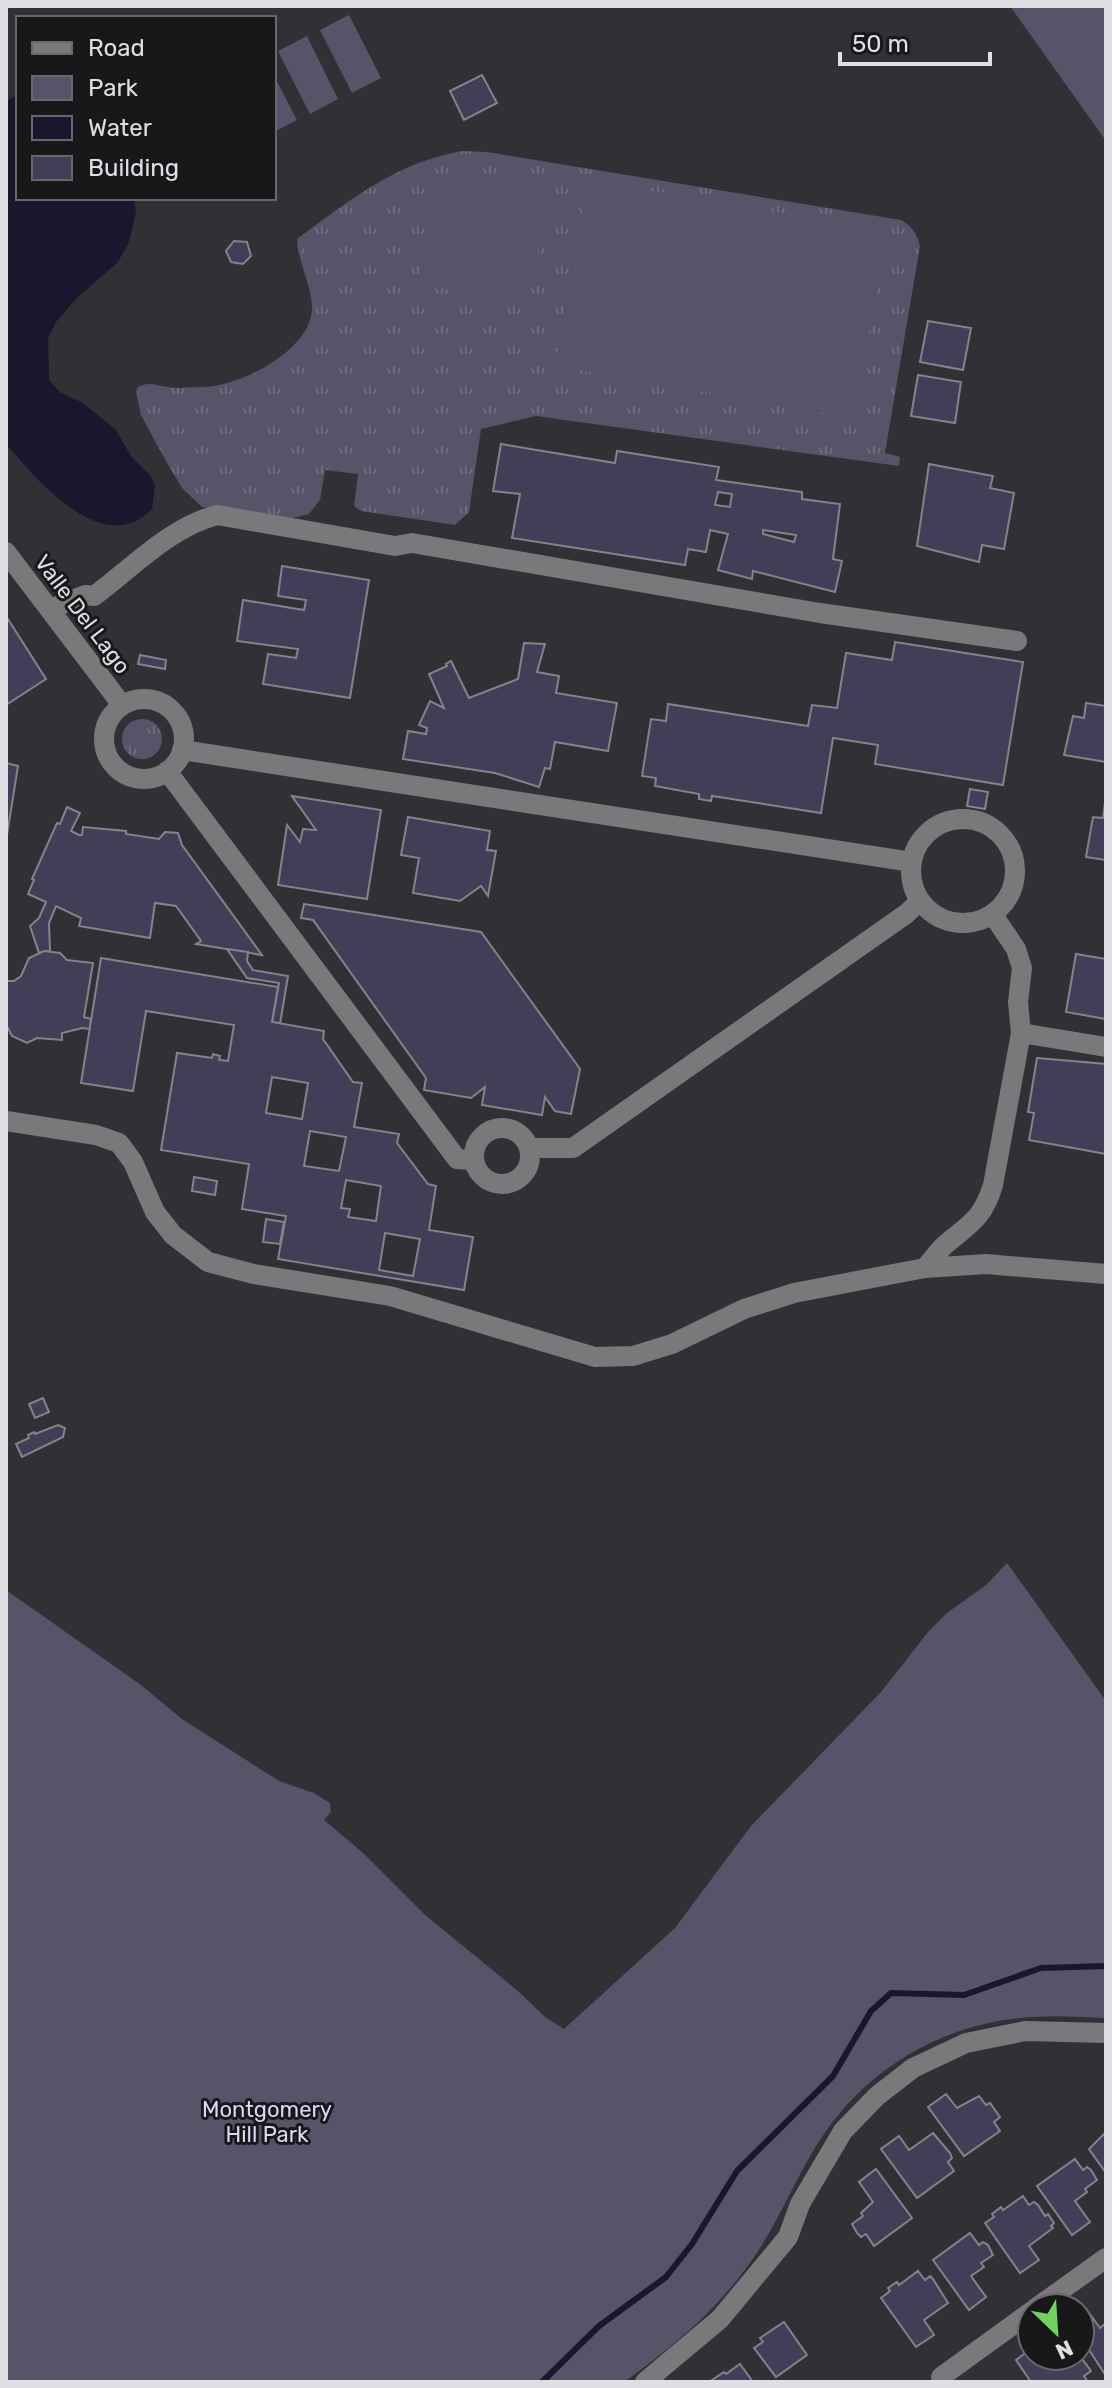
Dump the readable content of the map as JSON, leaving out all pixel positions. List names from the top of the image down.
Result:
{
  "streets": {
    "street": ["Valle Del Lago"]
  },
  "parks": ["Montgomery Hill Park"],
  "legend": [
    "Road",
    "Park",
    "Water",
    "Building"
  ],
  "scale_bar": "50 m",
  "north": "bottom right"
}
